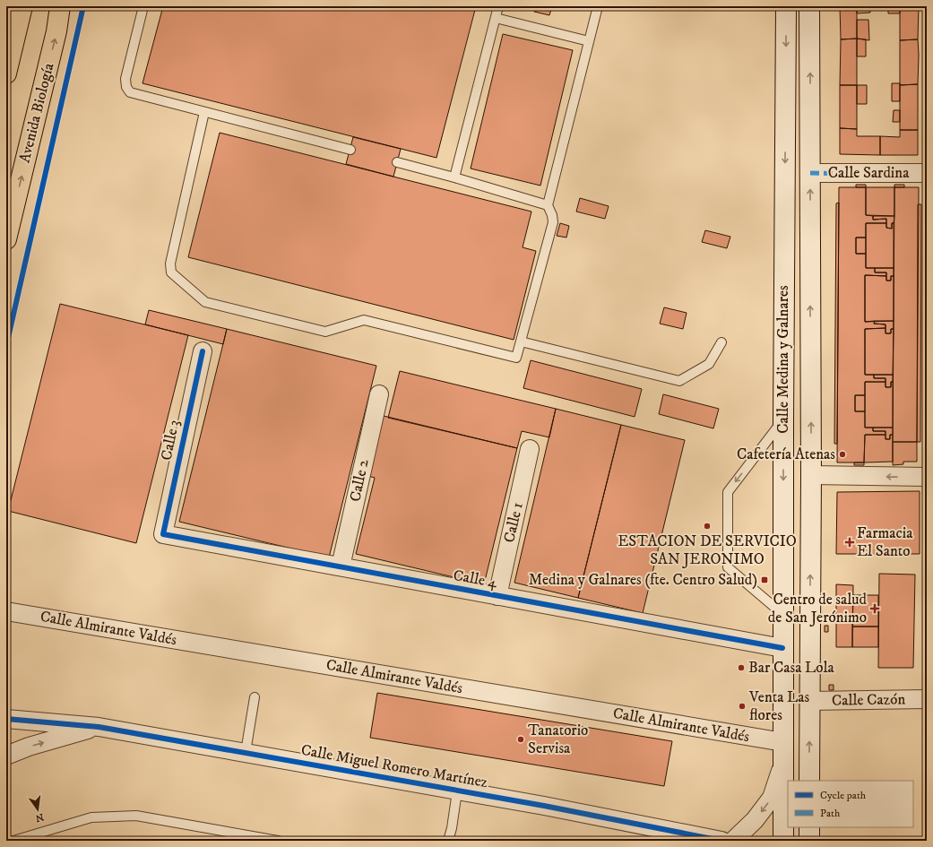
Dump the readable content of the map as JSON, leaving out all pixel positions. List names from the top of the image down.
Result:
{
  "streets": {
    "main road": ["Avenida Biología", "Calle Medina y Galnares"],
    "street": [
      "Calle Sardina",
      "Calle 3",
      "Calle 2",
      "Calle 1",
      "Calle 4",
      "Calle Almirante Valdés",
      "Calle Cazón",
      "Calle Miguel Romero Martínez"
    ]
  },
  "crossings": [
    ["Calle Sardina", "Calle Medina y Galnares"],
    ["Calle Medina y Galnares", "Calle 4"],
    ["Calle Medina y Galnares", "Calle Almirante Valdés"],
    ["Calle Medina y Galnares", "Calle Cazón"],
    ["Calle 3", "Calle 4"],
    ["Calle 2", "Calle 4"],
    ["Calle 1", "Calle 4"]
  ],
  "one_way": ["Avenida Biología"],
  "places": {
    "other": [
      "Cafetería Atenas",
      "ESTACION DE SERVICIO SAN JERONIMO",
      "Bar Casa Lola",
      "Venta Las flores",
      "Tanatorio Servisa"
    ],
    "health": ["Farmacia El Santo", "Centro de salud de San Jerónimo"],
    "transit": ["Medina y Galnares (fte. Centro Salud)"]
  },
  "legend": ["Cycle path", "Path"],
  "north": "bottom"
}
